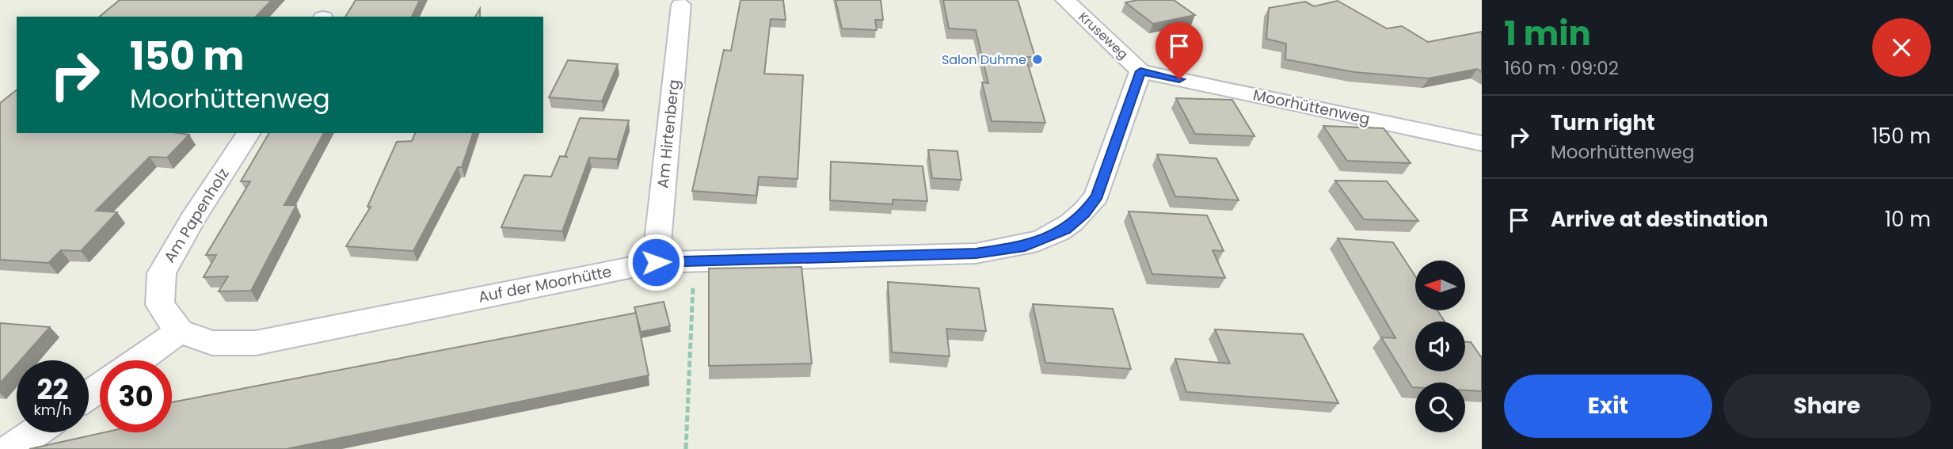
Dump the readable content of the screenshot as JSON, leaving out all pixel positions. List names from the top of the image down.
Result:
{
  "streets": {
    "street": [
      "Kruseweg",
      "Moorhüttenweg",
      "Am Hirtenberg",
      "Am Papenholz",
      "Auf der Moorhütte"
    ]
  },
  "crossings": [
    ["Kruseweg", "Moorhüttenweg"],
    ["Kruseweg", "Auf der Moorhütte"],
    ["Moorhüttenweg", "Auf der Moorhütte"],
    ["Am Hirtenberg", "Auf der Moorhütte"],
    ["Am Papenholz", "Auf der Moorhütte"]
  ],
  "places": ["Salon Duhme"],
  "north": "left",
  "page": {
    "heading": ["1 min", "160 m · 09:02"],
    "turn": ["150 m", "Moorhüttenweg"],
    "list": [
      {
        "name": "Turn right",
        "note": "Moorhüttenweg",
        "value": "150 m"
      },
      {
        "name": "Arrive at destination",
        "value": "10 m"
      }
    ],
    "speed": "22 km/h",
    "limit": "30",
    "buttons": ["Exit", "Share"]
  }
}
